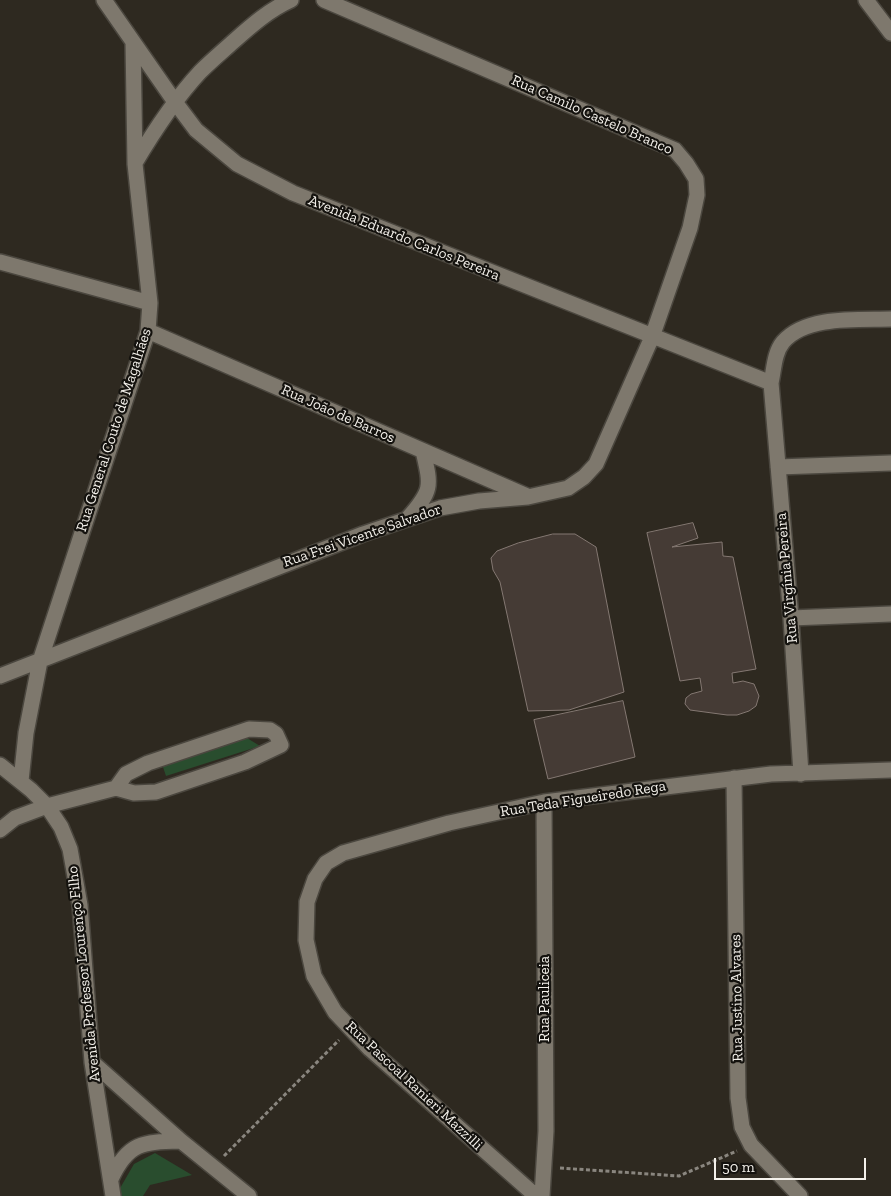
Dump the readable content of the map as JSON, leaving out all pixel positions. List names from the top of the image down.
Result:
{
  "streets": {
    "street": [
      "Rua Camilo Castelo Branco",
      "Avenida Eduardo Carlos Pereira",
      "Rua João de Barros",
      "Rua General Couto de Magalhães",
      "Rua Frei Vicente Salvador",
      "Rua Virgínia Pereira",
      "Rua Teda Figueiredo Rega",
      "Avenida Professor Lourenço Filho",
      "Rua Justino Alvares",
      "Rua Pauliceia",
      "Rua Pascoal Ranieri Mazzilli"
    ]
  },
  "crossings": [
    ["Rua Camilo Castelo Branco", "Avenida Eduardo Carlos Pereira"],
    ["Rua Camilo Castelo Branco", "Rua Frei Vicente Salvador"],
    ["Avenida Eduardo Carlos Pereira", "Rua General Couto de Magalhães"],
    ["Avenida Eduardo Carlos Pereira", "Rua Frei Vicente Salvador"],
    ["Avenida Eduardo Carlos Pereira", "Rua Virgínia Pereira"],
    ["Rua João de Barros", "Rua General Couto de Magalhães"],
    ["Rua João de Barros", "Rua Frei Vicente Salvador"],
    ["Rua General Couto de Magalhães", "Rua Frei Vicente Salvador"],
    ["Rua General Couto de Magalhães", "Avenida Professor Lourenço Filho"],
    ["Rua Virgínia Pereira", "Rua Teda Figueiredo Rega"],
    ["Rua Teda Figueiredo Rega", "Rua Justino Alvares"],
    ["Rua Teda Figueiredo Rega", "Rua Pauliceia"],
    ["Rua Teda Figueiredo Rega", "Rua Pascoal Ranieri Mazzilli"]
  ],
  "scale_bar": "50 m"
}
